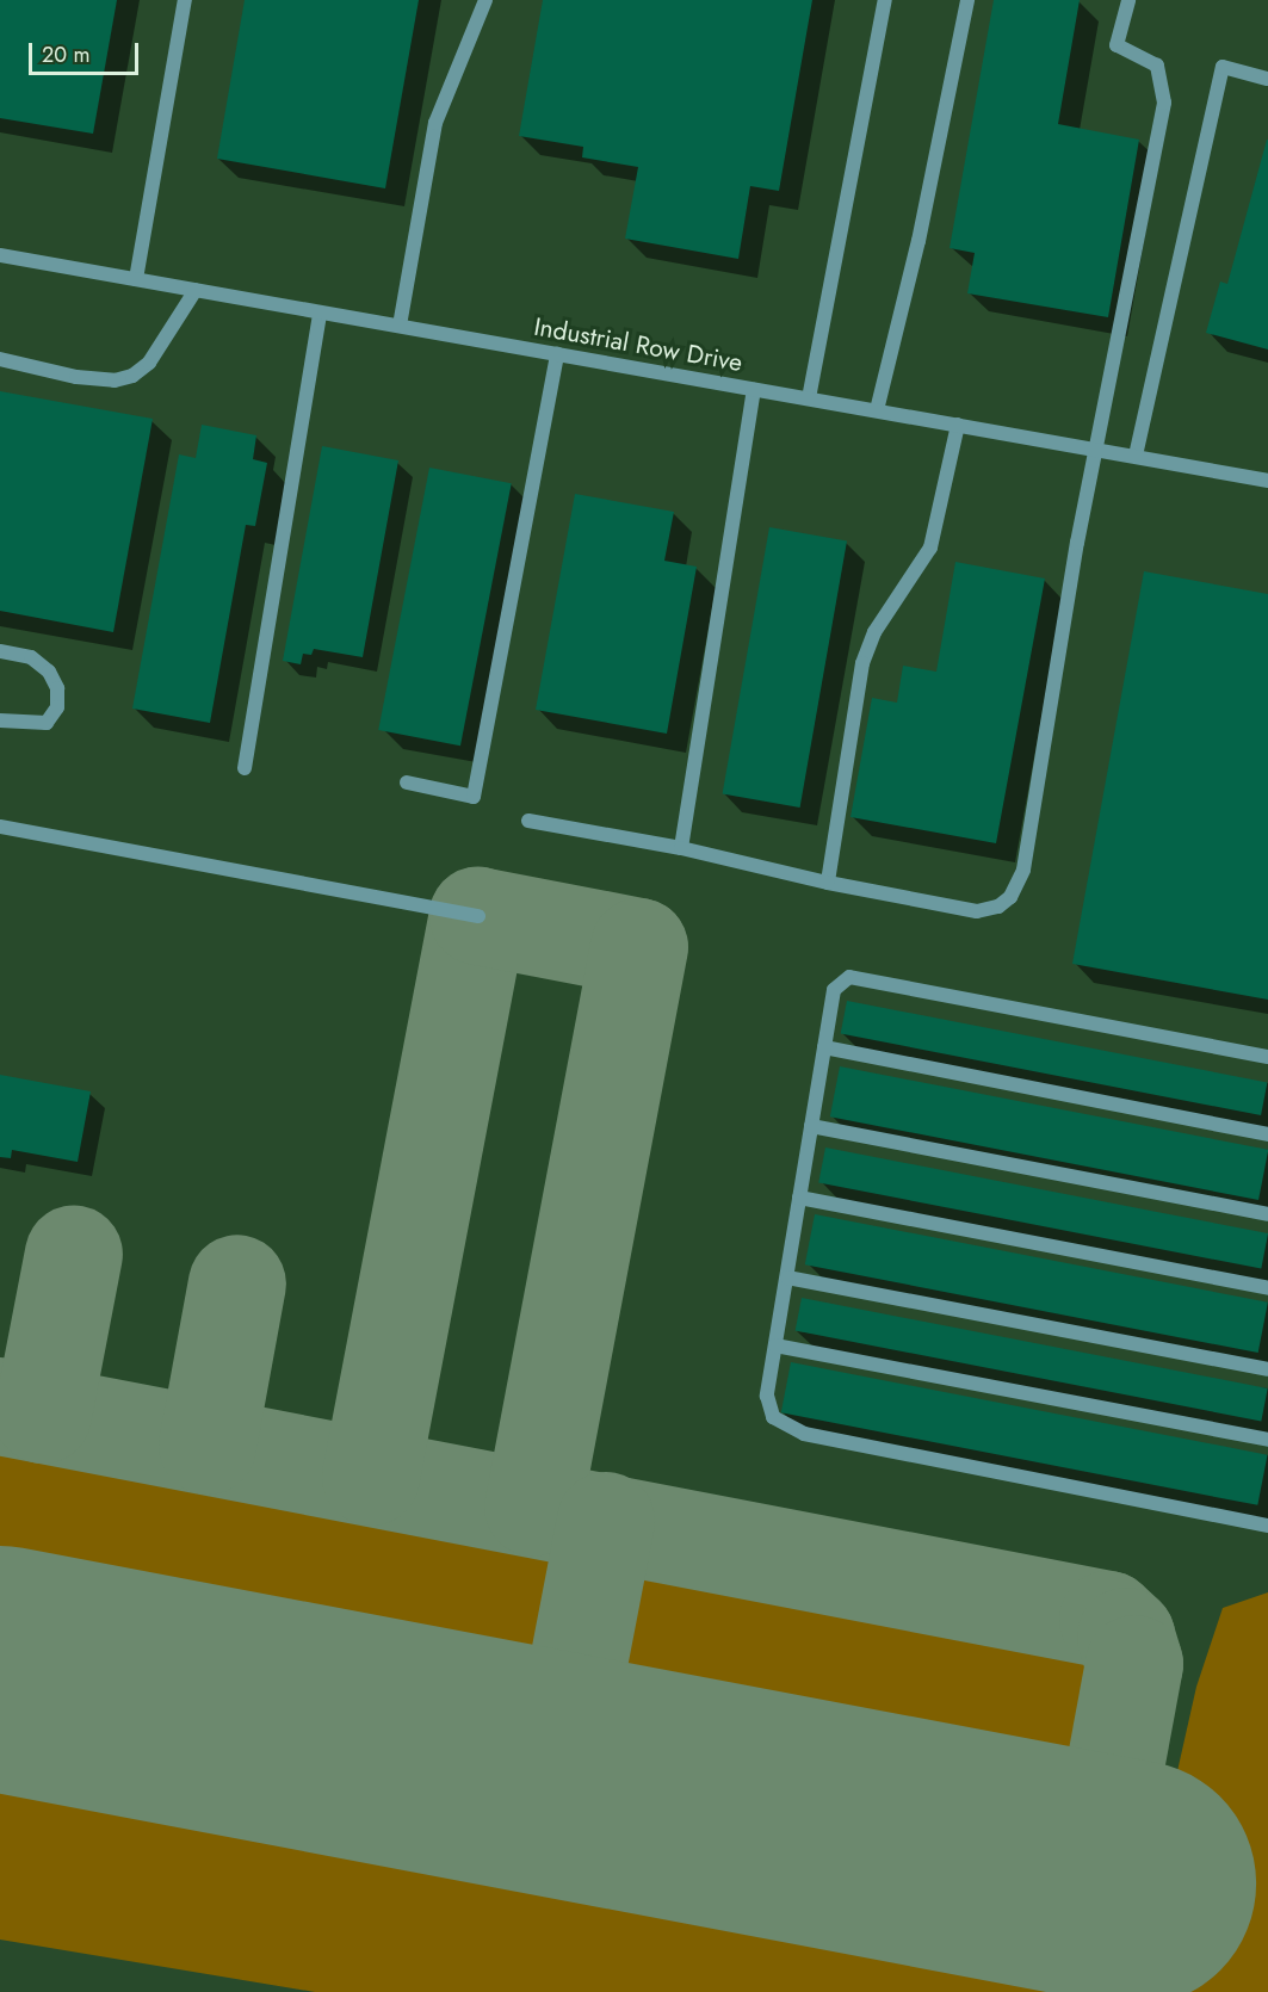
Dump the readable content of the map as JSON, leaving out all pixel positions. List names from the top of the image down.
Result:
{
  "streets": {
    "street": ["Industrial Row Drive"]
  },
  "scale_bar": "20 m"
}
